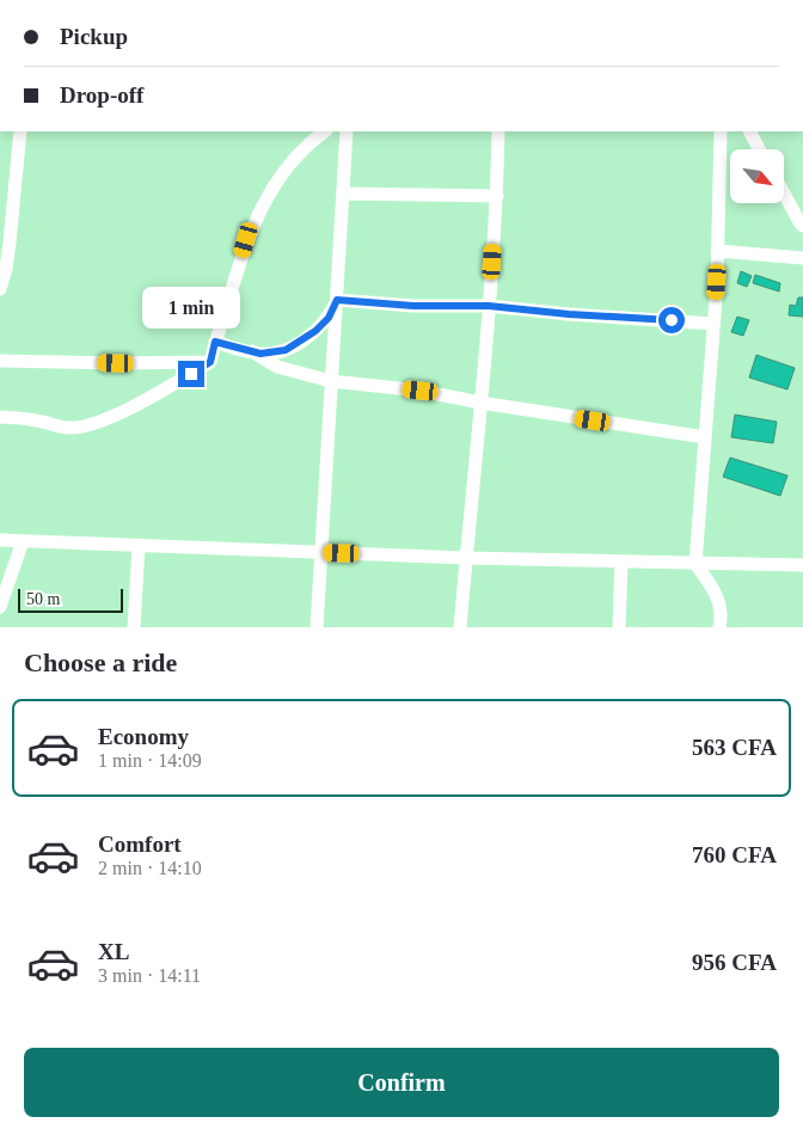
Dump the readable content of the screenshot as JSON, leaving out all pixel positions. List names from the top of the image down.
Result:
{
  "scale_bar": "50 m",
  "north": "bottom right",
  "page": {
    "banner": ["Pickup", "Drop-off"],
    "bubble": "1 min",
    "scale": "50 m",
    "heading": "Choose a ride",
    "list": [
      {
        "name": "Economy",
        "note": "1 min · 14:09",
        "value": "563 CFA"
      },
      {
        "name": "Comfort",
        "note": "2 min · 14:10",
        "value": "760 CFA"
      },
      {
        "name": "XL",
        "note": "3 min · 14:11",
        "value": "956 CFA"
      }
    ],
    "buttons": "Confirm"
  }
}
